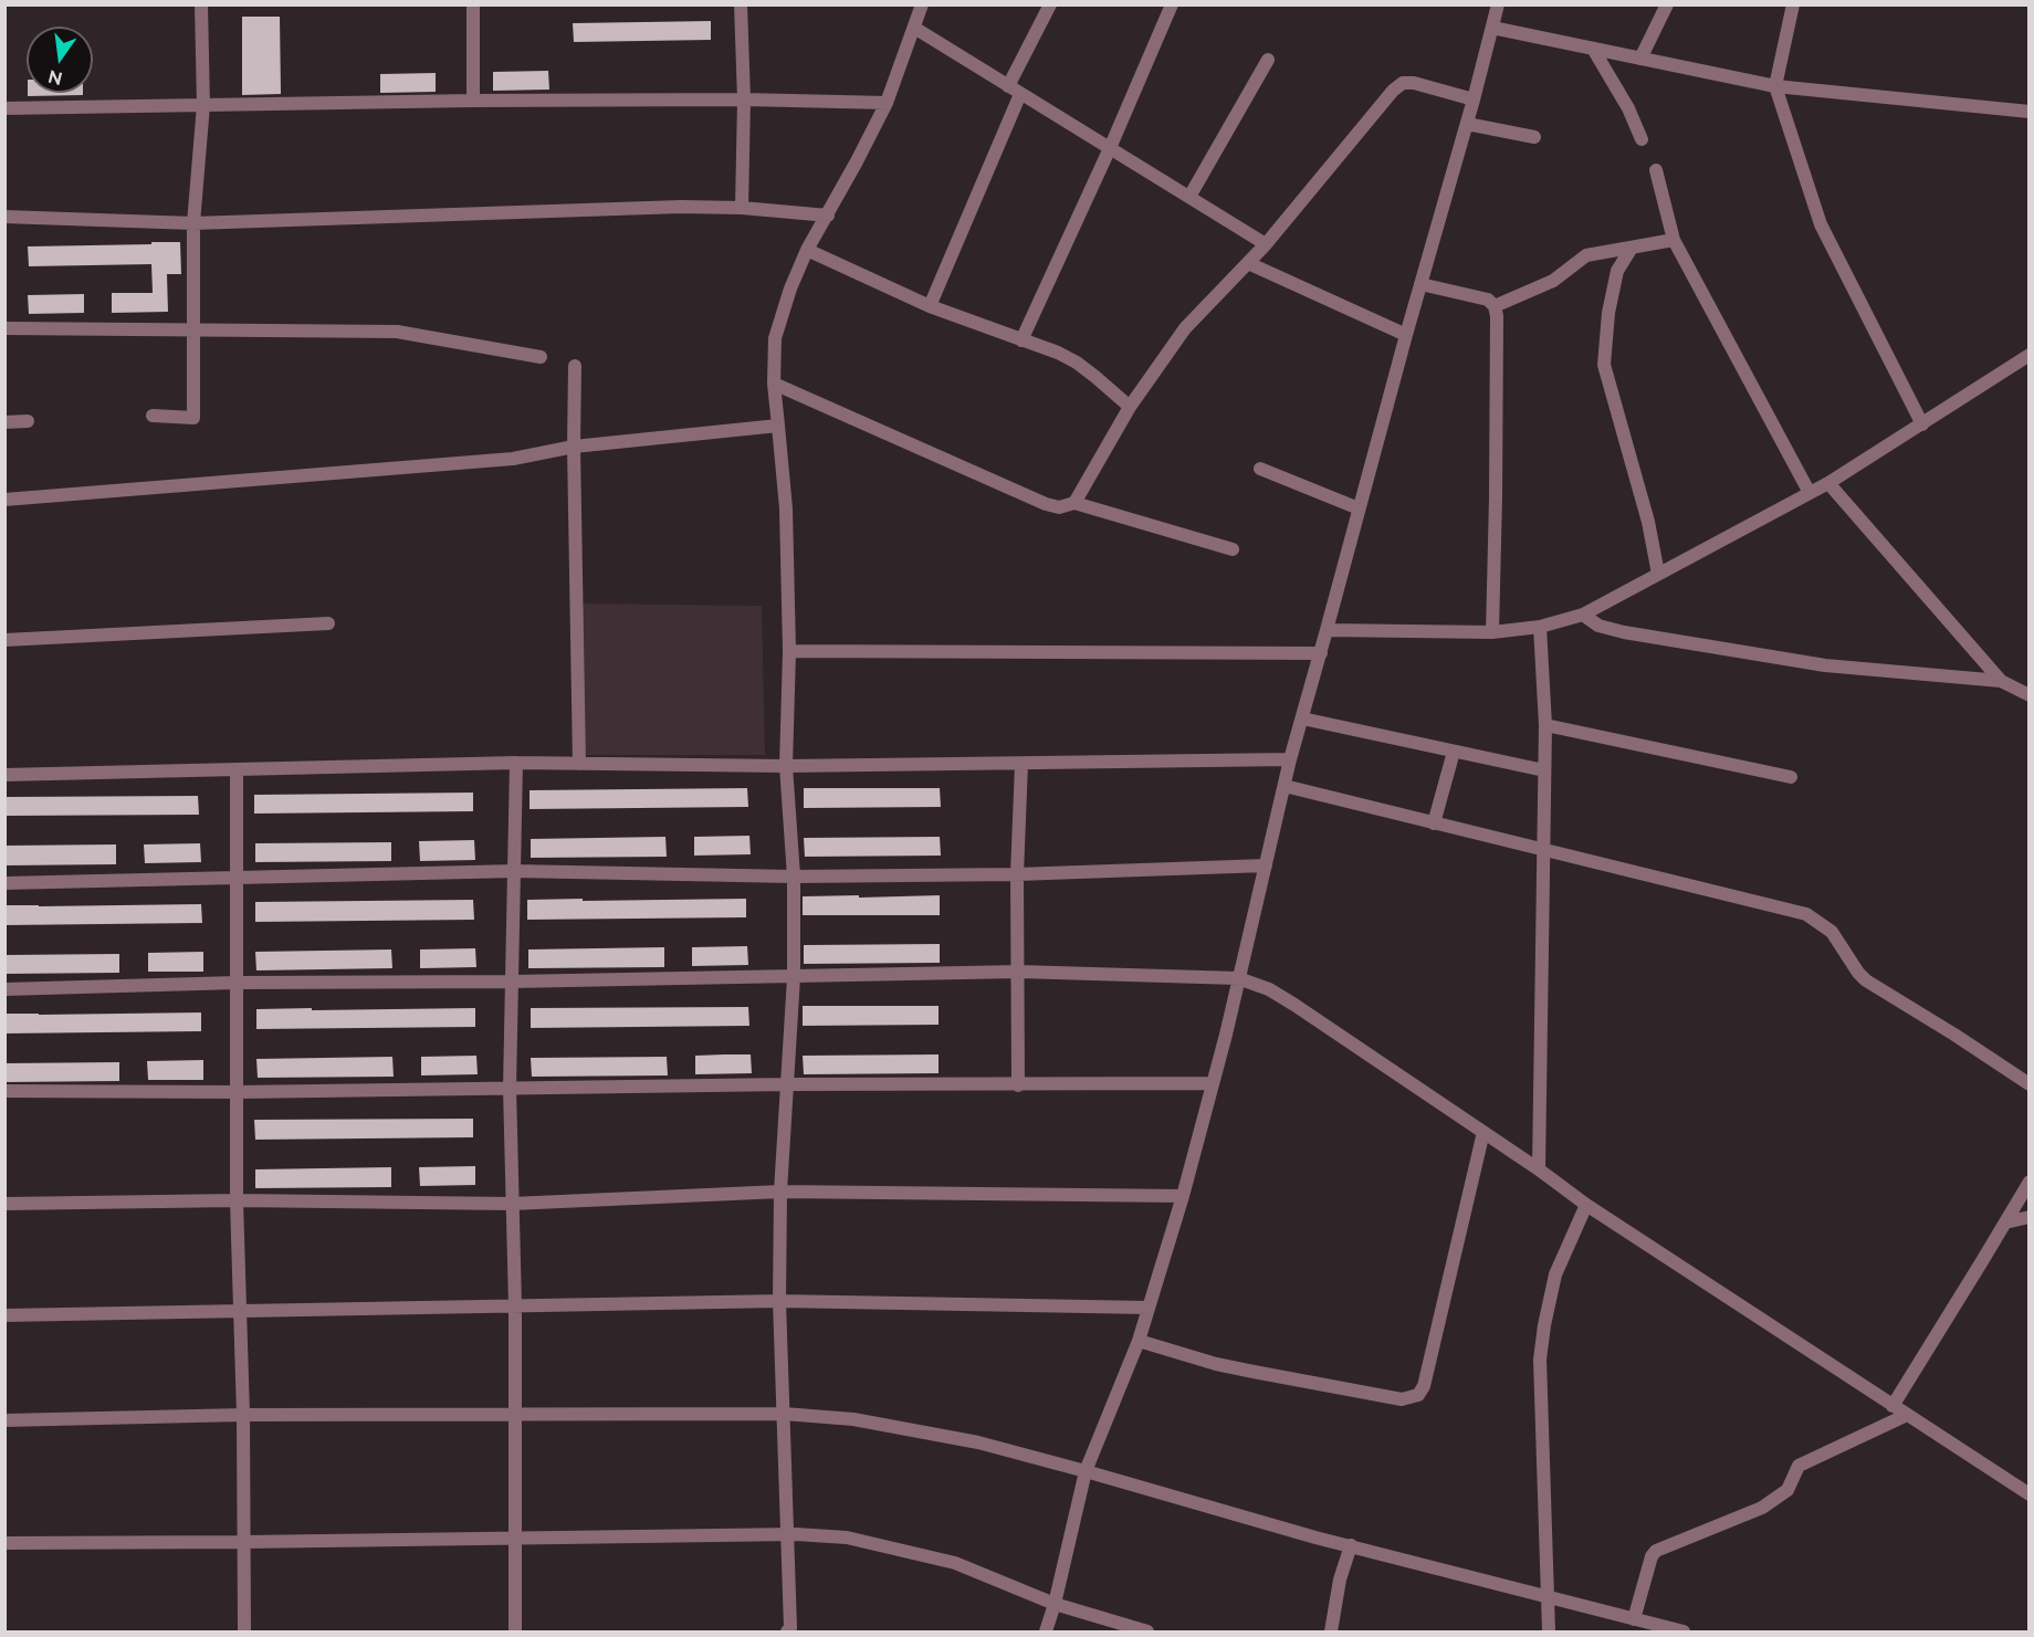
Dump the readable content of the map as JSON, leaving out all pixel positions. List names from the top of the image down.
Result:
{
  "north": "bottom"
}
